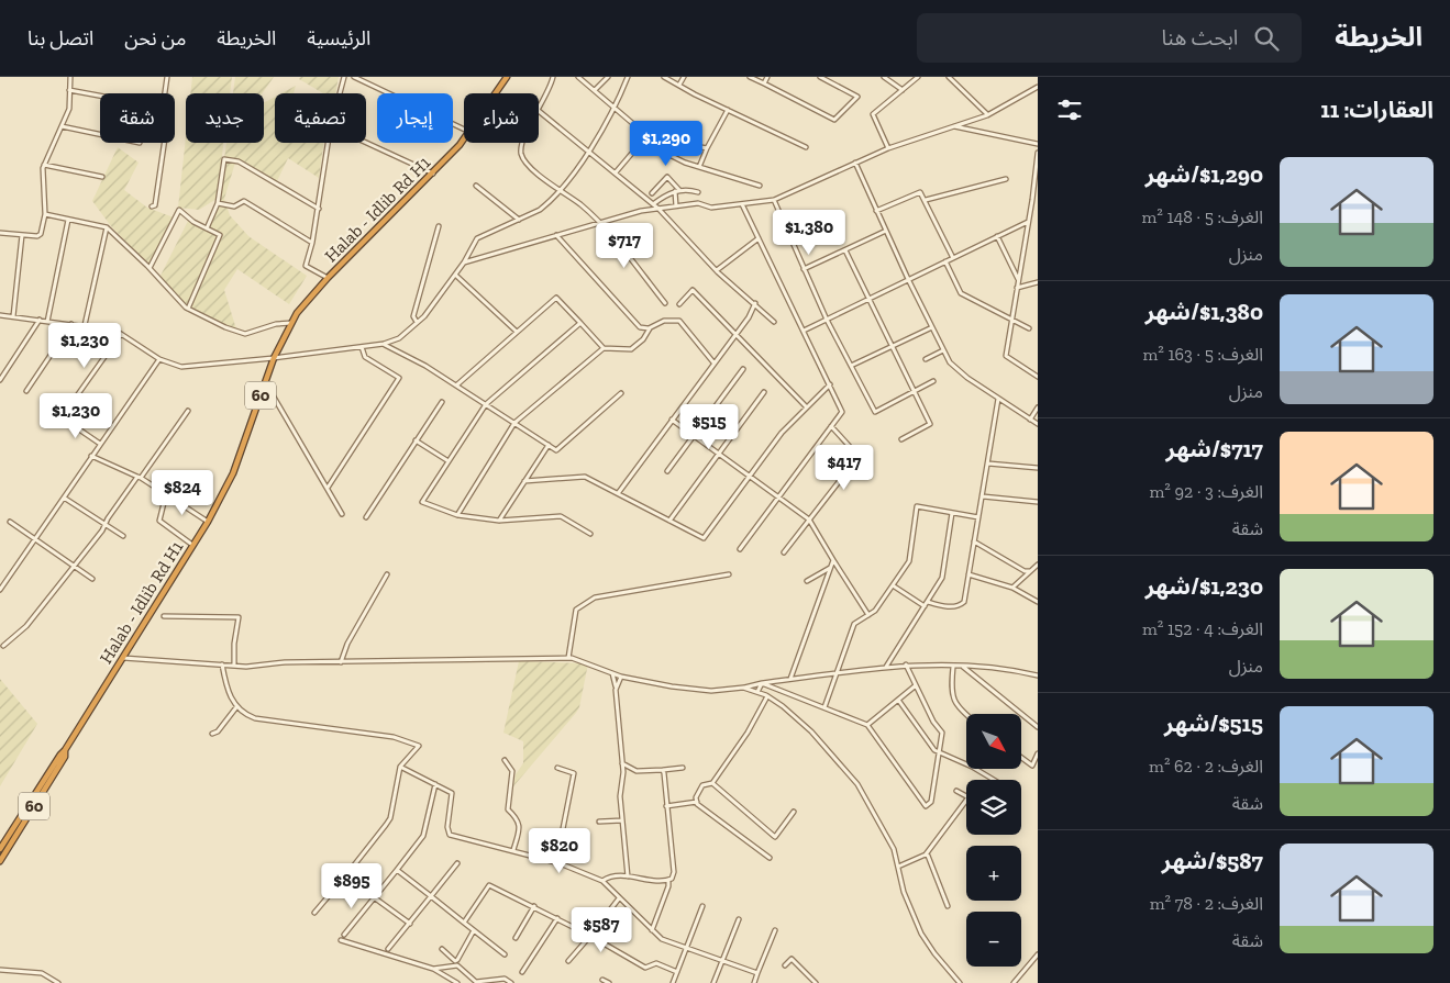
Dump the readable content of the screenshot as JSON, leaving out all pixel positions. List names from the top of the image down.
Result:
{
  "streets": {
    "highway": ["Halab - Idlib Rd H1", "60"]
  },
  "crossings": [
    ["Halab - Idlib Rd H1", "60"]
  ],
  "north": "bottom right",
  "page": {
    "header": "الخريطة",
    "search": "ابحث هنا",
    "nav": [
      "الرئيسية",
      "الخريطة",
      "من نحن",
      "اتصل بنا"
    ],
    "heading": "العقارات: 11",
    "chip": [
      "شراء",
      "إيجار",
      "تصفية",
      "جديد",
      "شقة"
    ],
    "price": [
      "$1,290",
      "$1,380",
      "$717",
      "$1,230",
      "$1,230",
      "$515",
      "$417",
      "$824",
      "$820",
      "$895",
      "$587"
    ],
    "list": [
      {
        "name": "$1,290/شهر",
        "note": "الغرف: 5 · 148 m² · منزل"
      },
      {
        "name": "$1,380/شهر",
        "note": "الغرف: 5 · 163 m² · منزل"
      },
      {
        "name": "$717/شهر",
        "note": "الغرف: 3 · 92 m² · شقة"
      },
      {
        "name": "$1,230/شهر",
        "note": "الغرف: 4 · 152 m² · منزل"
      },
      {
        "name": "$515/شهر",
        "note": "الغرف: 2 · 62 m² · شقة"
      },
      {
        "name": "$587/شهر",
        "note": "الغرف: 2 · 78 m² · شقة"
      }
    ],
    "map_buttons": ["+", "−"]
  }
}
